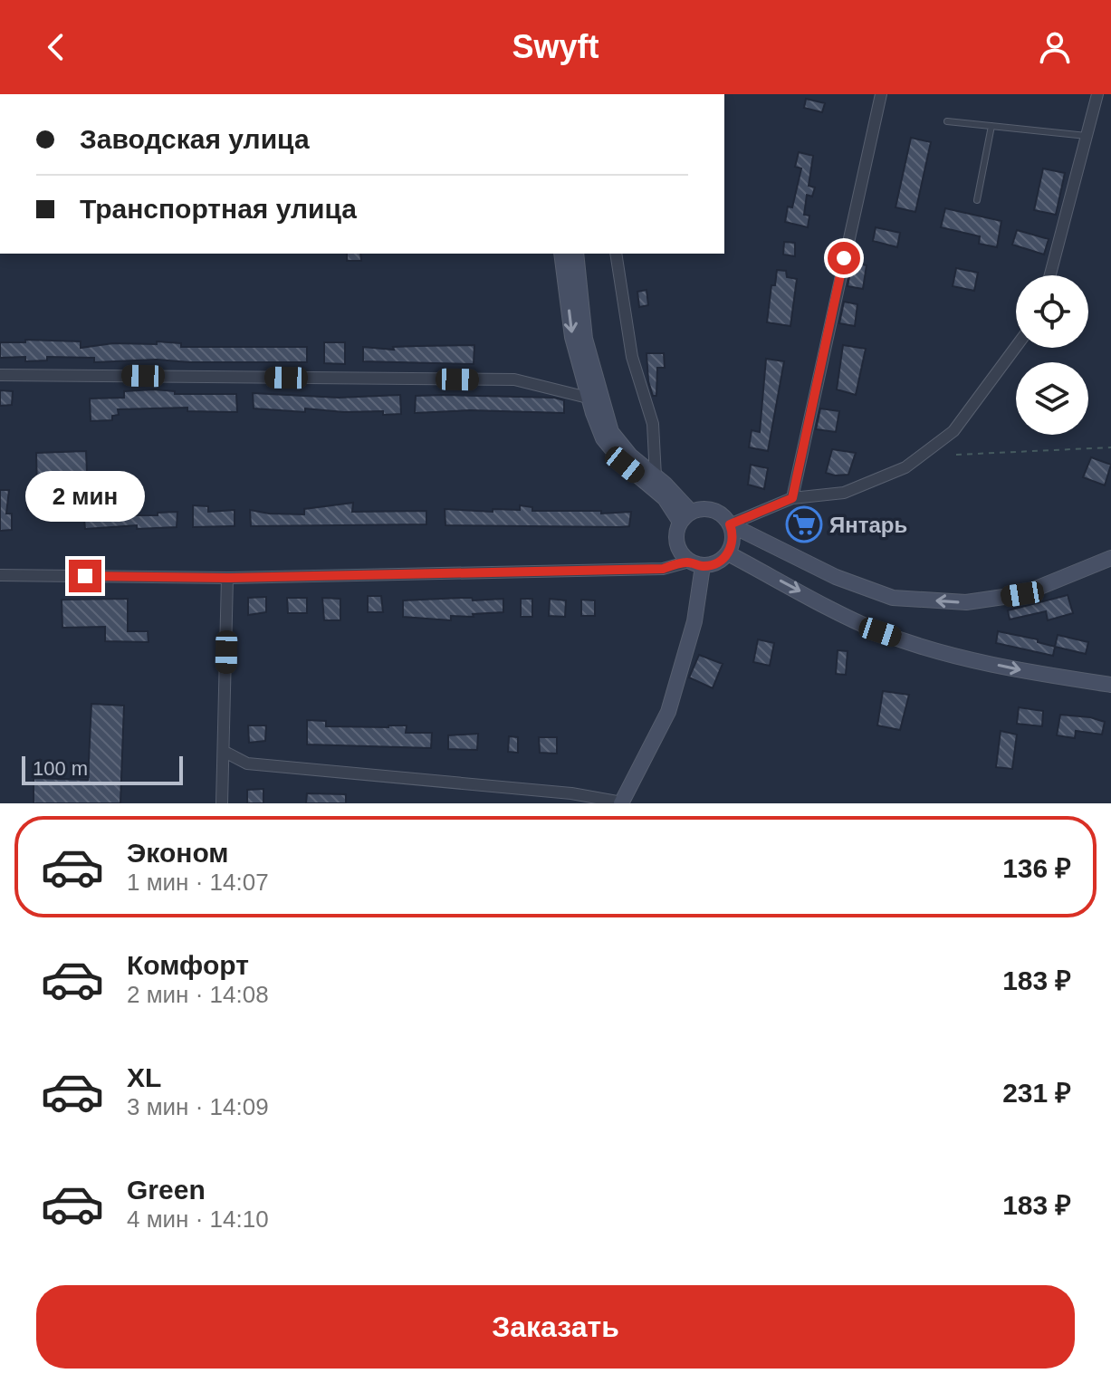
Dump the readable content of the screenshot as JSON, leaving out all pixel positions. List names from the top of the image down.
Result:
{
  "places": {
    "supermarket": ["Янтарь"]
  },
  "scale_bar": "100 m",
  "page": {
    "header": "Swyft",
    "banner": ["Заводская улица", "Транспортная улица"],
    "bubble": "2 мин",
    "scale": "100 m",
    "list": [
      {
        "name": "Эконом",
        "note": "1 мин · 14:07",
        "value": "136 ₽"
      },
      {
        "name": "Комфорт",
        "note": "2 мин · 14:08",
        "value": "183 ₽"
      },
      {
        "name": "XL",
        "note": "3 мин · 14:09",
        "value": "231 ₽"
      },
      {
        "name": "Green",
        "note": "4 мин · 14:10",
        "value": "183 ₽"
      }
    ],
    "buttons": "Заказать"
  }
}
